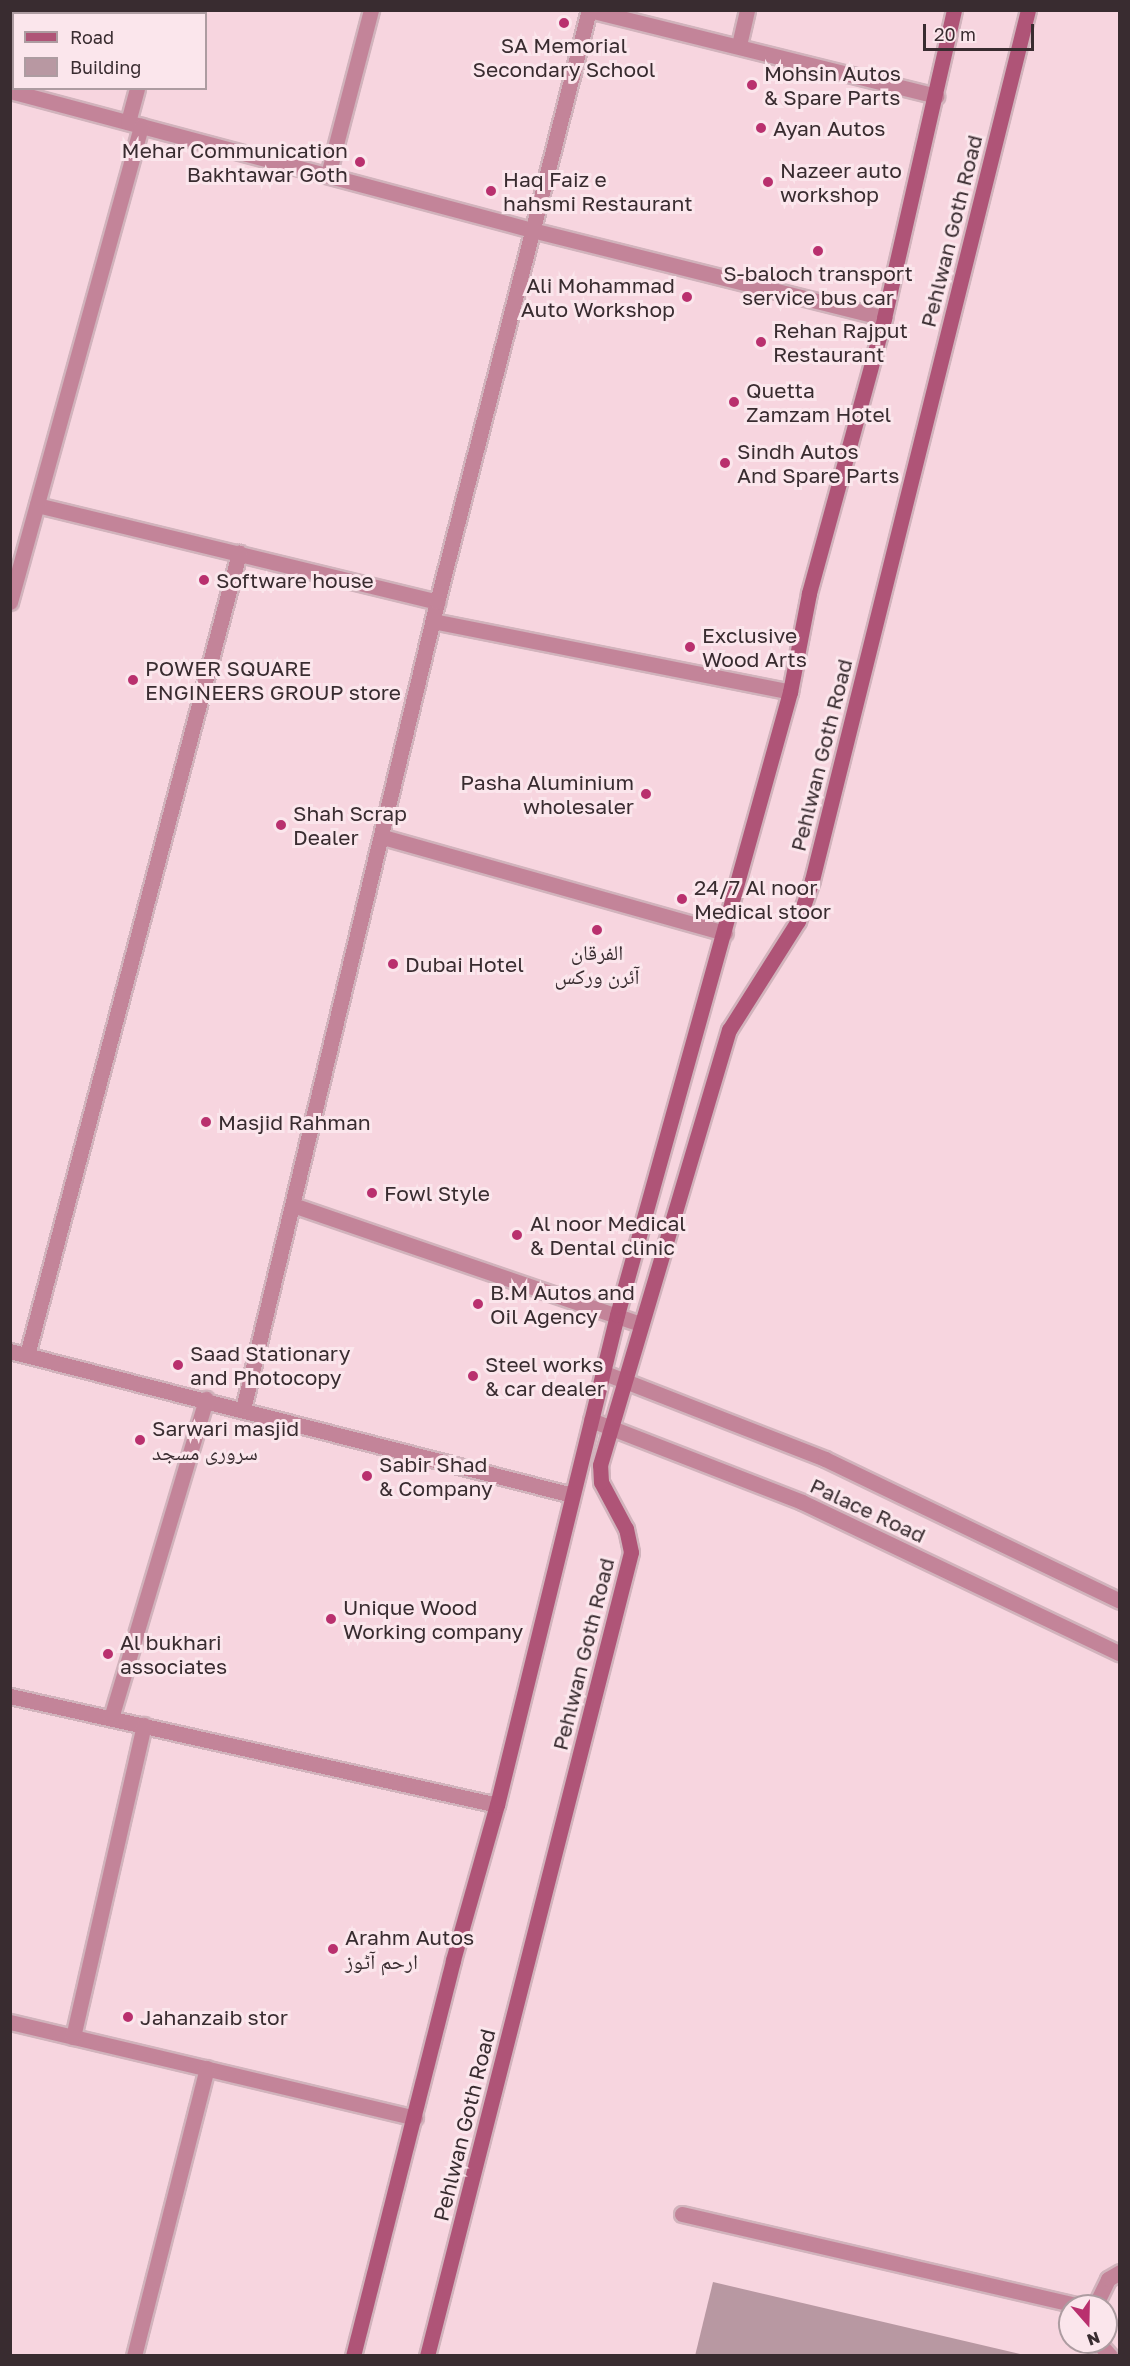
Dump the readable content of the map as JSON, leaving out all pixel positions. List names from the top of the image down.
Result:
{
  "streets": {
    "main road": ["Pehlwan Goth Road"],
    "street": ["Palace Road"]
  },
  "crossings": [
    ["Pehlwan Goth Road", "Palace Road"]
  ],
  "places": [
    "SA Memorial Secondary School",
    "Mohsin Autos & Spare Parts",
    "Ayan Autos",
    "Mehar Communication Bakhtawar Goth",
    "Nazeer auto workshop",
    "Haq Faiz e hahsmi Restaurant",
    "S-baloch transport service bus car",
    "Ali Mohammad Auto Workshop",
    "Rehan Rajput Restaurant",
    "Quetta Zamzam Hotel",
    "Sindh Autos And Spare Parts",
    "Software house",
    "Exclusive Wood Arts",
    "POWER SQUARE ENGINEERS GROUP store",
    "Pasha Aluminium wholesaler",
    "Shah Scrap Dealer",
    "24/7 Al noor Medical stoor",
    "الفرقان آئرن ورکس",
    "Dubai Hotel",
    "Masjid Rahman",
    "Fowl Style",
    "Al noor Medical & Dental clinic",
    "B.M Autos and Oil Agency",
    "Saad Stationary and Photocopy",
    "Steel works & car dealer",
    "Sarwari masjid سروری مسجد",
    "Sabir Shad & Company",
    "Unique Wood Working company",
    "Al bukhari associates",
    "Arahm Autos ارحم آٹوز",
    "Jahanzaib stor"
  ],
  "legend": ["Road", "Building"],
  "scale_bar": "20 m",
  "north": "bottom"
}
